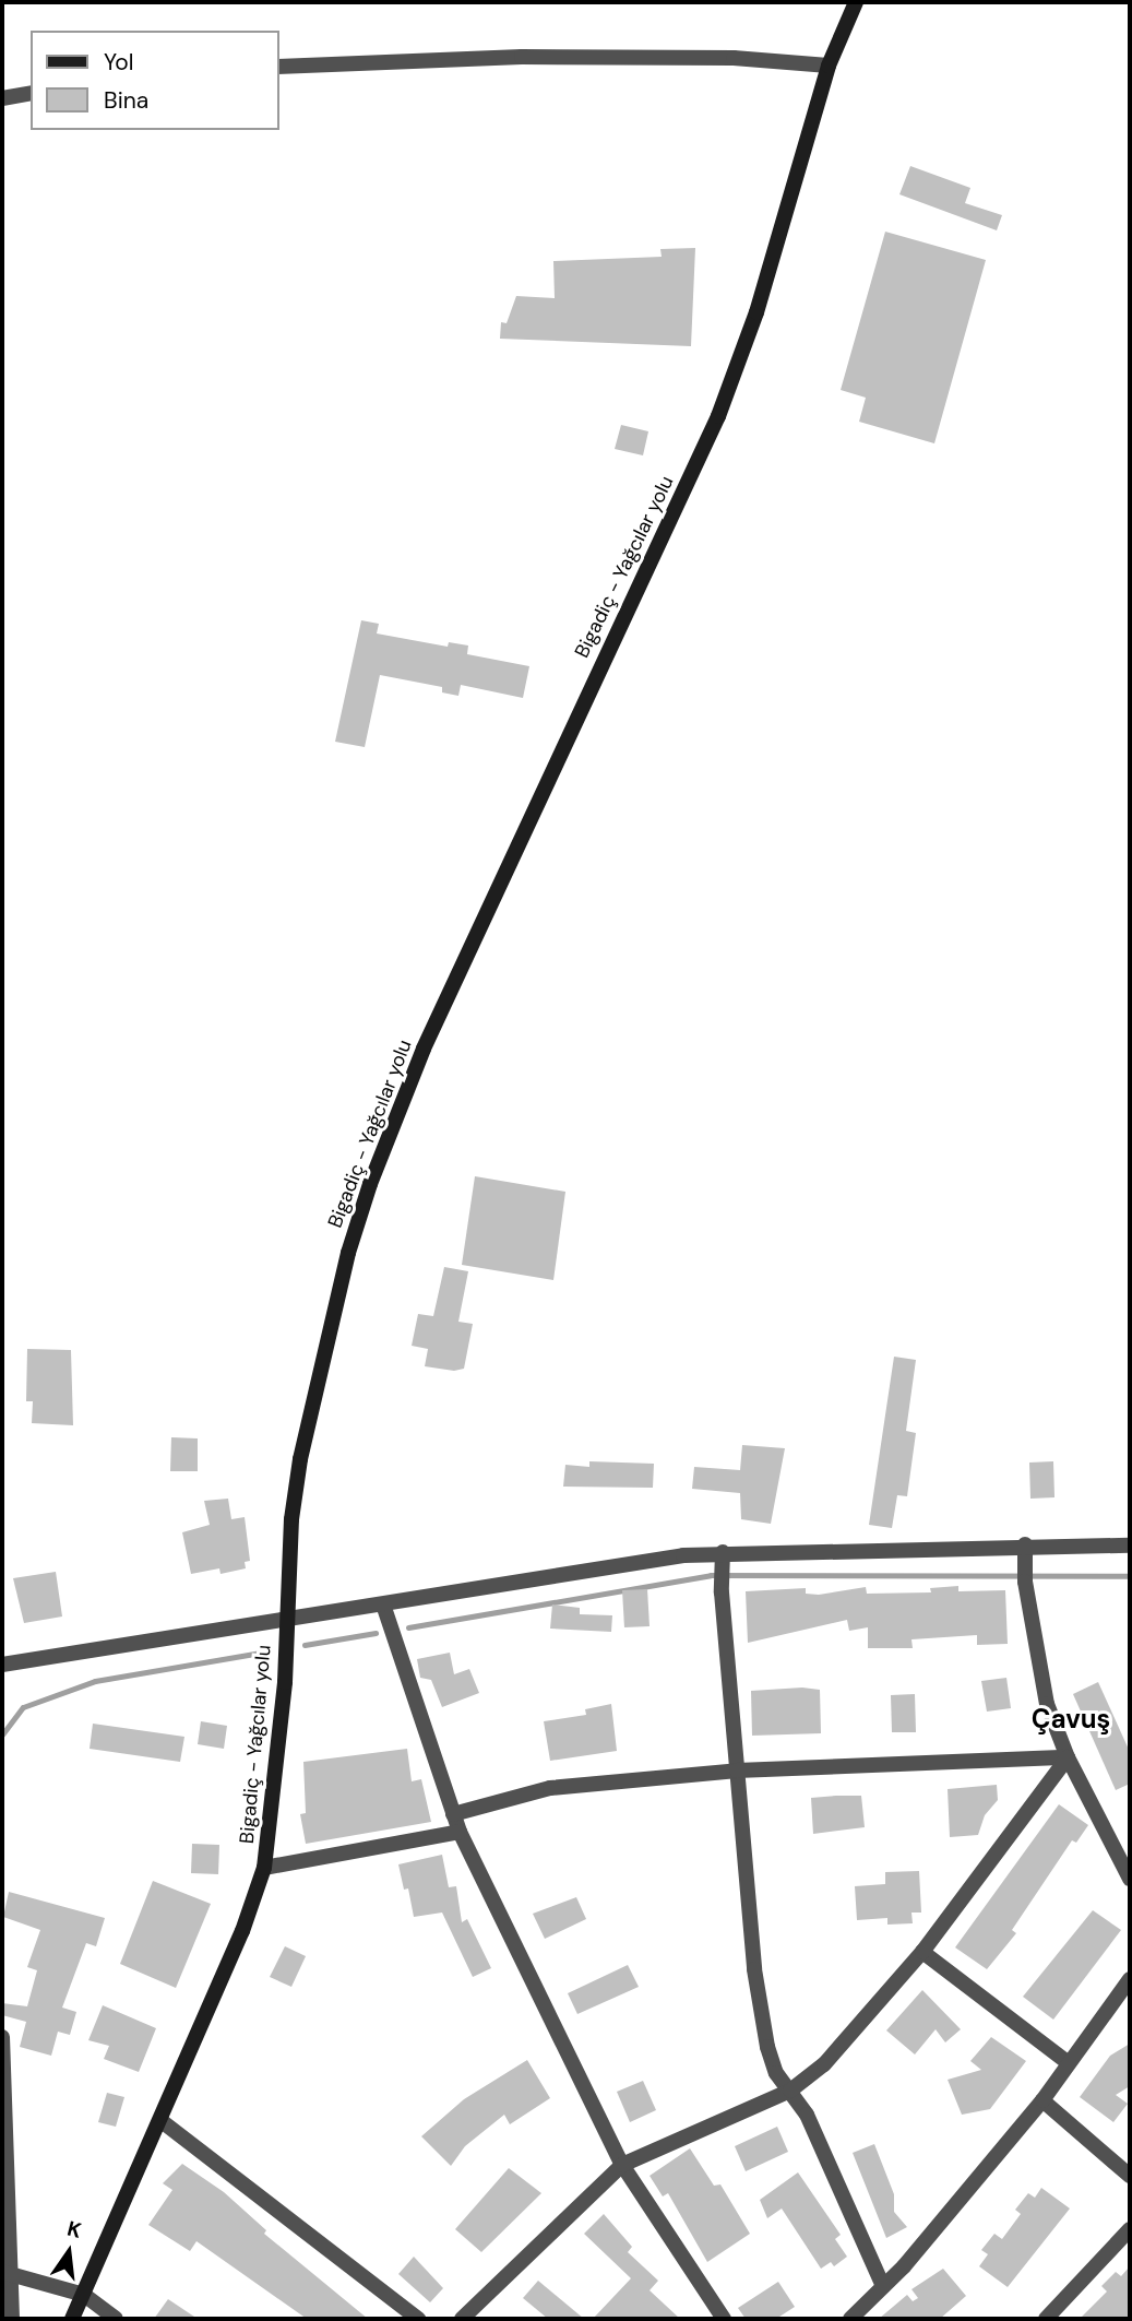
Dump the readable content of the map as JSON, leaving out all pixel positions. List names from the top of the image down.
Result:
{
  "streets": {
    "main road": ["Bigadiç - Yağcılar yolu"]
  },
  "districts": ["Çavuş"],
  "legend": ["Yol", "Bina"],
  "north": "top"
}
